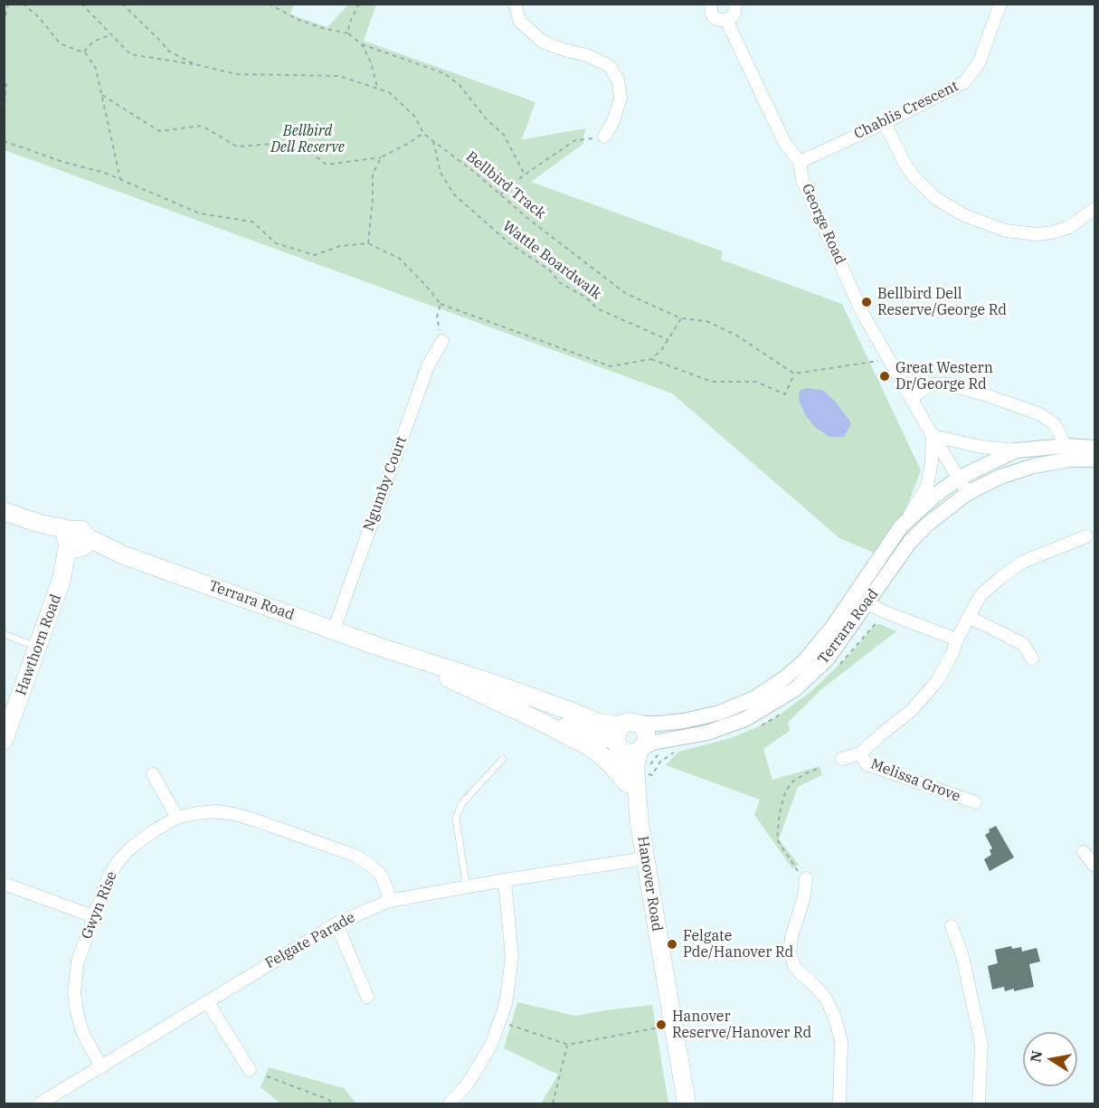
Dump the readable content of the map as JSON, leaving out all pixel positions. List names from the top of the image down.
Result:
{
  "streets": {
    "main road": ["Terrara Road", "Hawthorn Road", "Hanover Road"],
    "street": [
      "Chablis Crescent",
      "George Road",
      "Ngumby Court",
      "Melissa Grove",
      "Gwyn Rise",
      "Felgate Parade"
    ],
    "path": ["Bellbird Track", "Wattle Boardwalk"]
  },
  "crossings": [
    ["Chablis Crescent", "George Road"],
    ["Bellbird Track", "Wattle Boardwalk"],
    ["George Road", "Terrara Road"],
    ["Ngumby Court", "Terrara Road"],
    ["Terrara Road", "Hawthorn Road"],
    ["Terrara Road", "Hanover Road"],
    ["Hanover Road", "Felgate Parade"],
    ["Gwyn Rise", "Felgate Parade"]
  ],
  "parks": ["Bellbird Dell Reserve"],
  "places": [
    "Bellbird Dell Reserve/George Rd",
    "Great Western Dr/George Rd",
    "Felgate Pde/Hanover Rd",
    "Hanover Reserve/Hanover Rd"
  ],
  "north": "left"
}
